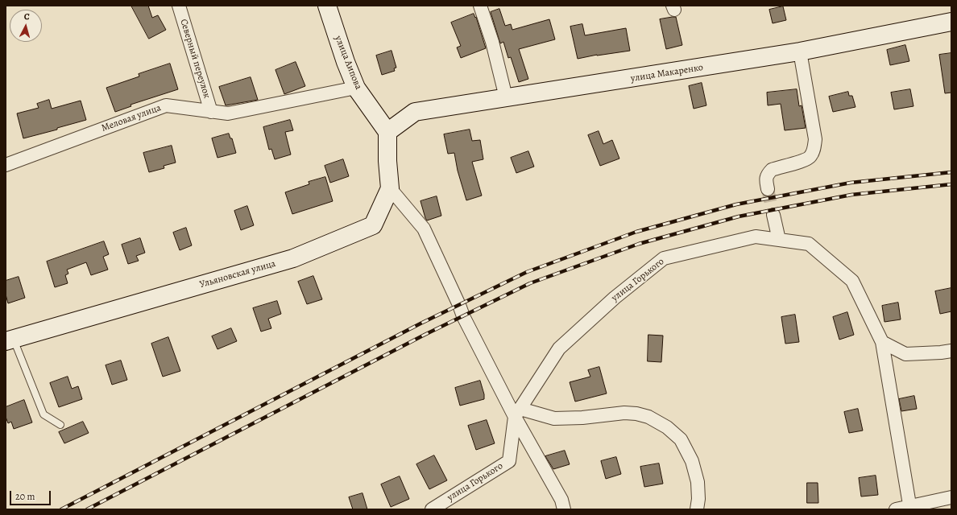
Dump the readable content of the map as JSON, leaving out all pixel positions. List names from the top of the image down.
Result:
{
  "streets": {
    "main road": ["улица Аипова", "улица Макаренко", "Ульяновская улица"],
    "street": ["Северный переулок", "Меловая улица", "улица Горького"]
  },
  "crossings": [
    ["Северный переулок", "Меловая улица"],
    ["улица Аипова", "улица Макаренко"],
    ["улица Аипова", "Меловая улица"],
    ["улица Аипова", "Ульяновская улица"],
    ["улица Макаренко", "Ульяновская улица"]
  ],
  "scale_bar": "20 m",
  "north": "top"
}
